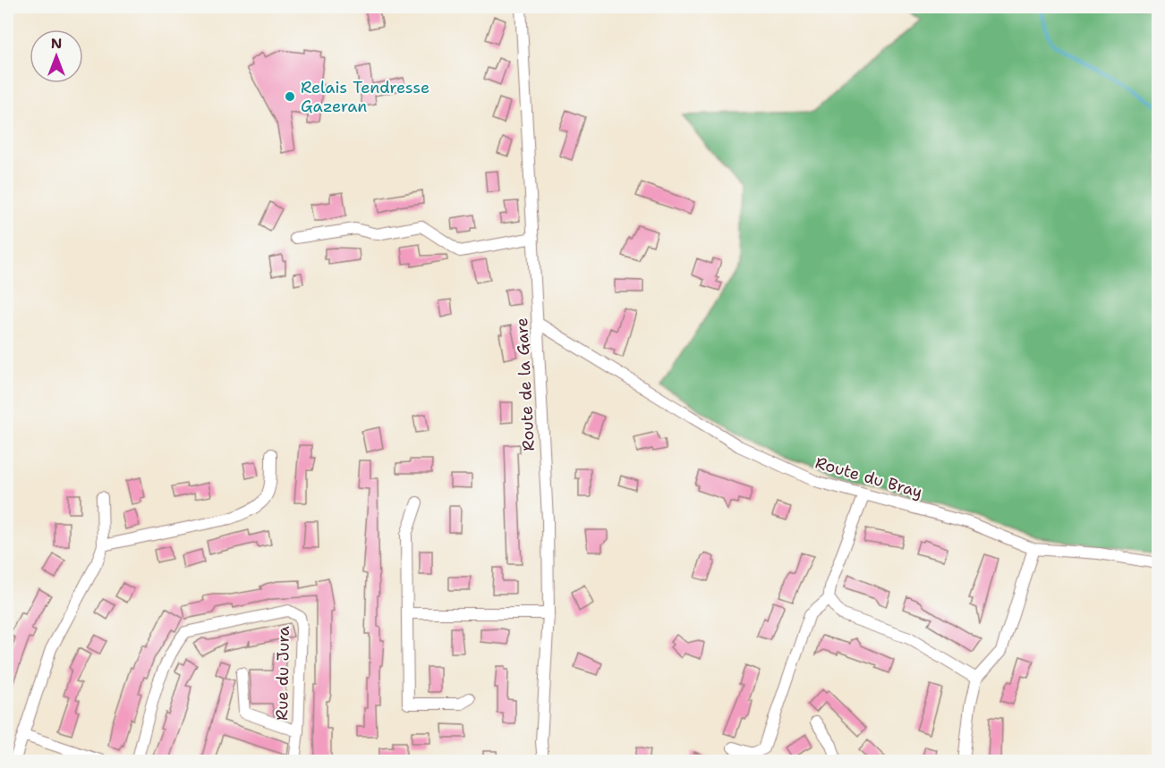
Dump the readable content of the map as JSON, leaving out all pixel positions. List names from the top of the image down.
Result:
{
  "streets": {
    "street": ["Route de la Gare", "Route du Bray", "Rue du Jura"]
  },
  "crossings": [
    ["Route de la Gare", "Route du Bray"]
  ],
  "places": ["Relais Tendresse Gazeran"],
  "north": "top"
}
